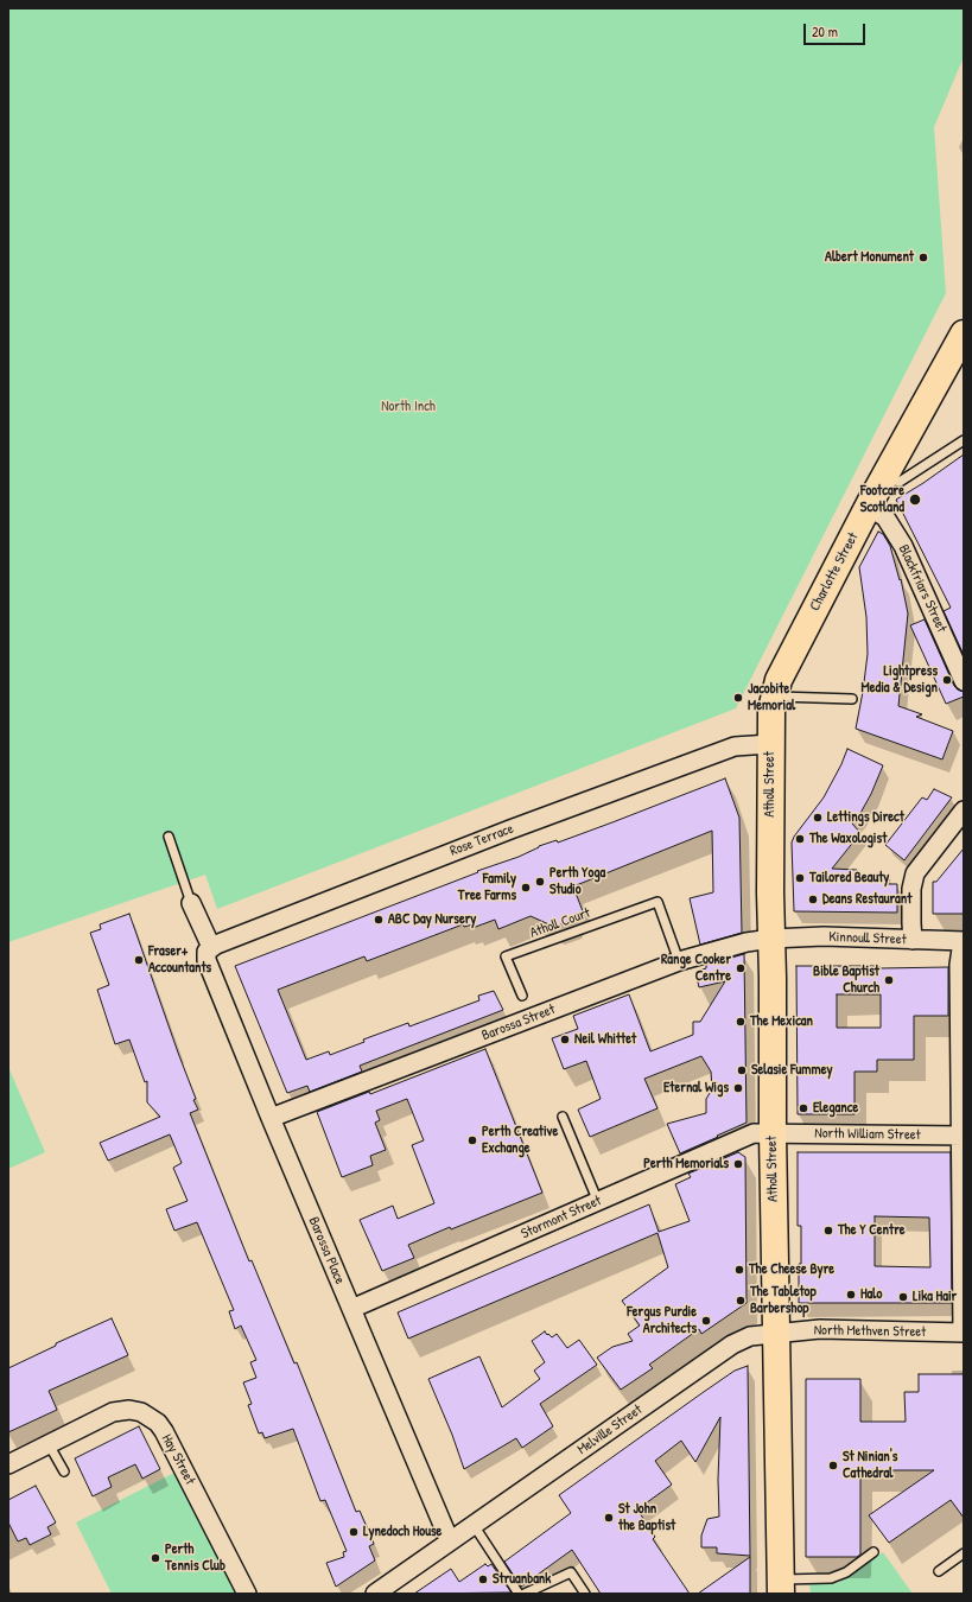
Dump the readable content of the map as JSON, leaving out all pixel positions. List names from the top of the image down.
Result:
{
  "streets": {
    "main road": ["Charlotte Street", "Atholl Street"],
    "street": [
      "Blackfriars Street",
      "Rose Terrace",
      "Kinnoull Street",
      "Barossa Street",
      "North William Street",
      "Stormont Street",
      "Barossa Place",
      "North Methven Street",
      "Melville Street",
      "Hay Street"
    ],
    "lane": ["Atholl Court"]
  },
  "crossings": [
    ["Charlotte Street", "Blackfriars Street"],
    ["Charlotte Street", "Atholl Street"],
    ["Charlotte Street", "Rose Terrace"],
    ["Atholl Street", "Rose Terrace"],
    ["Atholl Street", "Kinnoull Street"],
    ["Atholl Street", "Barossa Street"],
    ["Atholl Street", "North William Street"],
    ["Atholl Street", "Stormont Street"],
    ["Atholl Street", "North Methven Street"],
    ["Atholl Street", "Melville Street"],
    ["Rose Terrace", "Barossa Place"],
    ["Atholl Court", "Barossa Street"],
    ["Kinnoull Street", "Barossa Street"],
    ["Barossa Street", "Barossa Place"],
    ["North William Street", "Stormont Street"],
    ["Stormont Street", "Barossa Place"],
    ["Barossa Place", "Melville Street"],
    ["North Methven Street", "Melville Street"]
  ],
  "parks": ["North Inch"],
  "places": [
    "Albert Monument",
    "Footcare Scotland",
    "Lightpress Media & Design",
    "Jacobite Memorial",
    "Lettings Direct",
    "The Waxologist",
    "Tailored Beauty",
    "Perth Yoga Studio",
    "Family Tree Farms",
    "Deans Restaurant",
    "ABC Day Nursery",
    "Fraser+ Accountants",
    "Range Cooker Centre",
    "Bible Baptist Church",
    "The Mexican",
    "Neil Whittet",
    "Selasie Fummey",
    "Eternal Wigs",
    "Elegance",
    "Perth Creative Exchange",
    "Perth Memorials",
    "The Y Centre",
    "The Cheese Byre",
    "Halo",
    "Lika Hair",
    "The Tabletop Barbershop",
    "Fergus Purdie Architects",
    "St Ninian's Cathedral",
    "St John the Baptist",
    "Lynedoch House",
    "Perth Tennis Club",
    "Struanbank"
  ],
  "scale_bar": "20 m"
}
